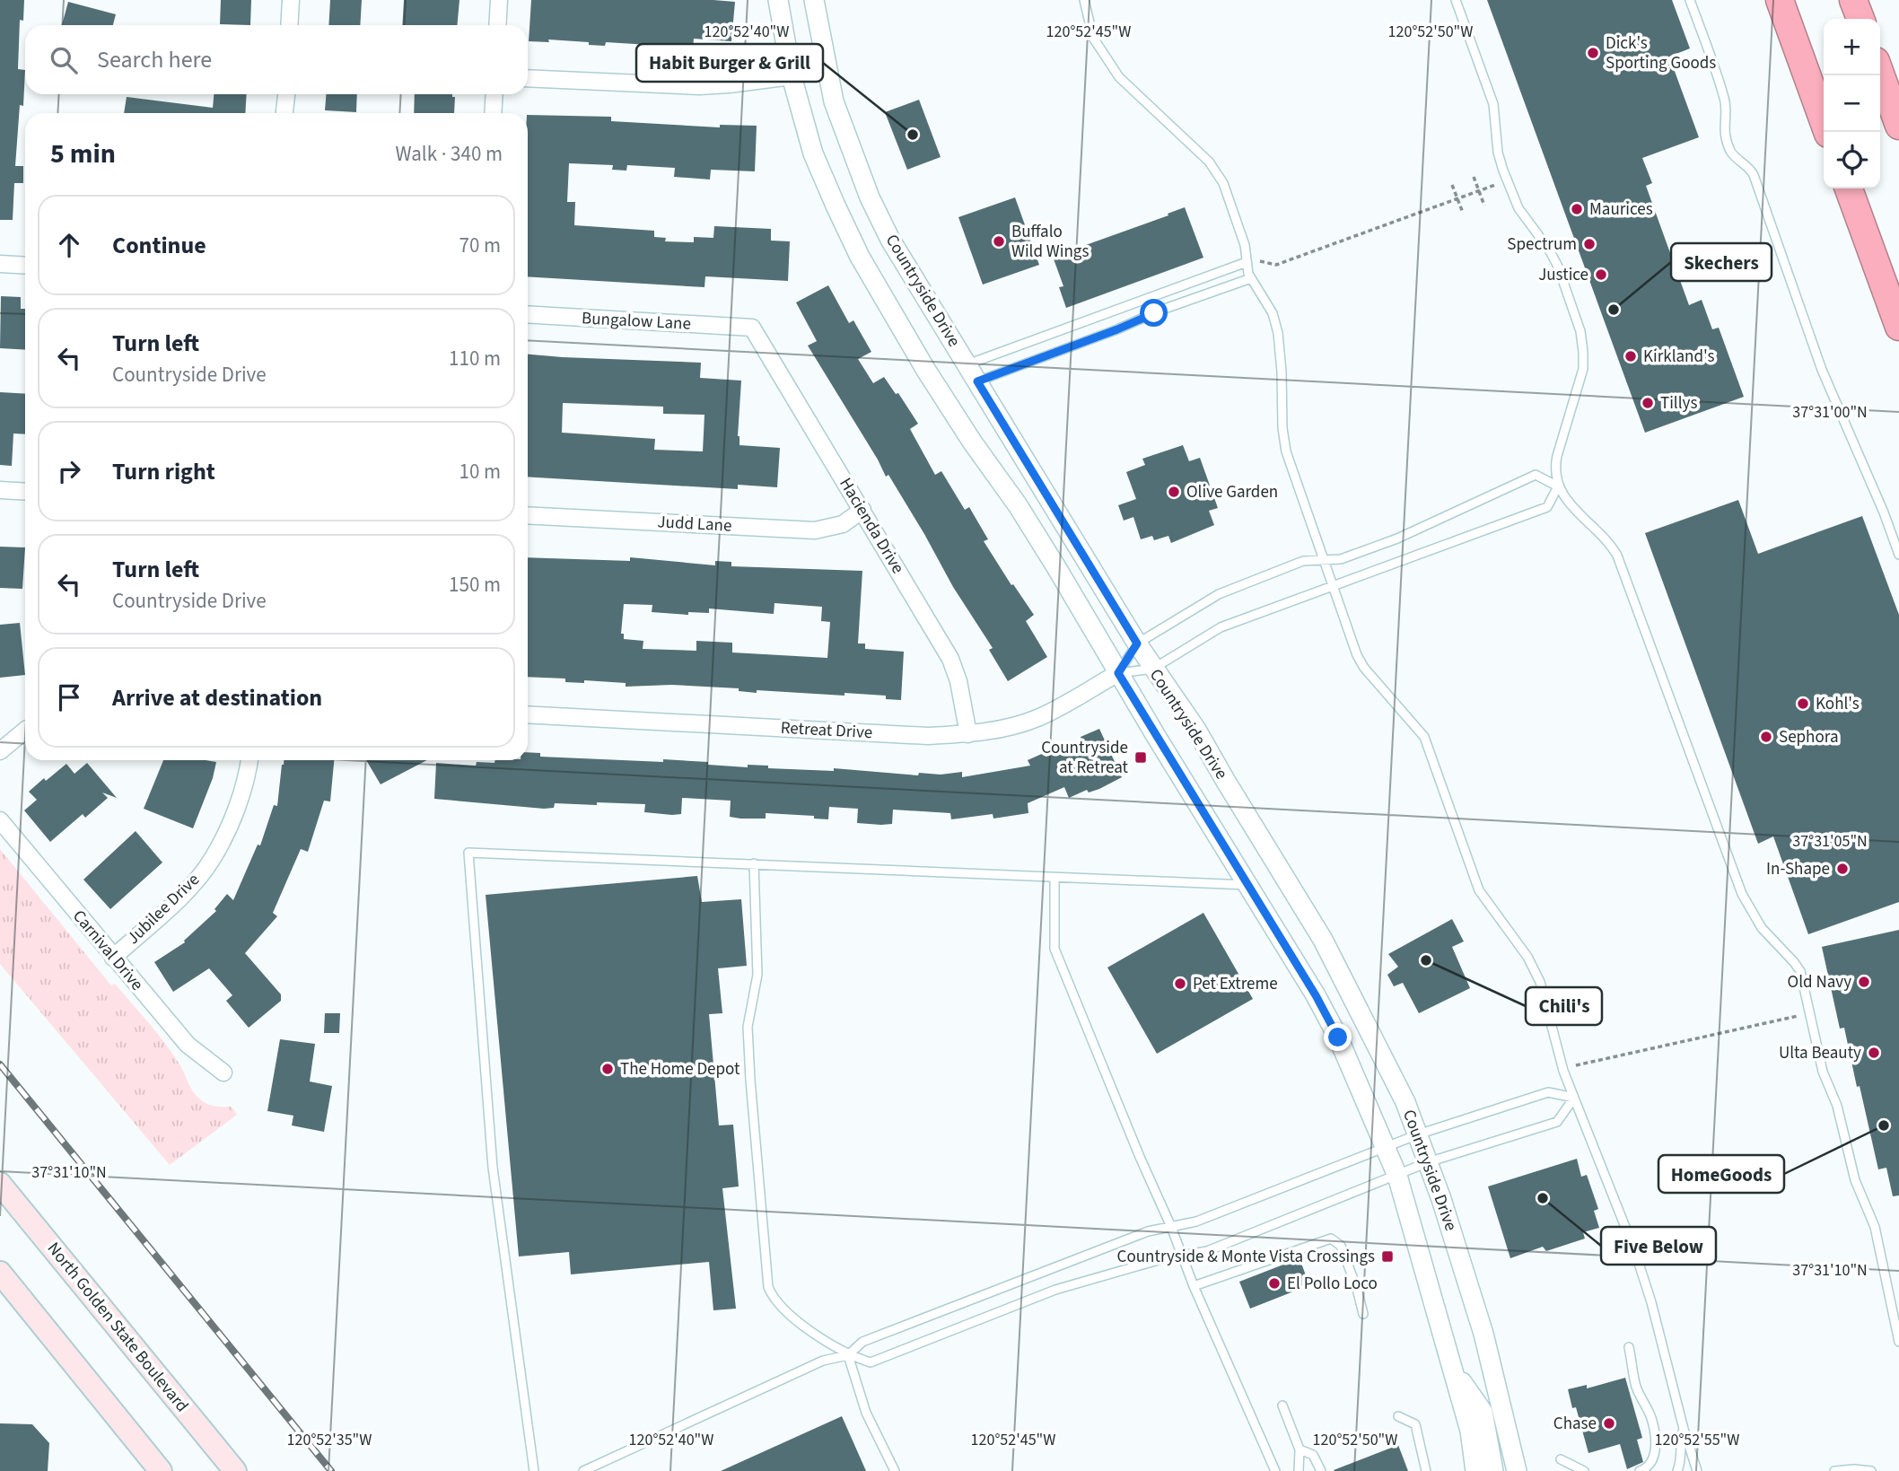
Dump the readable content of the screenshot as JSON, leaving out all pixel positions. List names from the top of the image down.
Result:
{
  "streets": {
    "main road": ["North Golden State Boulevard"],
    "street": [
      "Countryside Drive",
      "Bungalow Lane",
      "Judd Lane",
      "Hacienda Drive",
      "Retreat Drive",
      "Jubilee Drive",
      "Carnival Drive"
    ]
  },
  "crossings": [
    ["Countryside Drive", "Retreat Drive"],
    ["Bungalow Lane", "Hacienda Drive"],
    ["Judd Lane", "Hacienda Drive"],
    ["Hacienda Drive", "Retreat Drive"],
    ["Jubilee Drive", "Carnival Drive"]
  ],
  "places": {
    "other": [
      "Dick's Sporting Goods",
      "Habit Burger & Grill",
      "Maurices",
      "Buffalo Wild Wings",
      "Spectrum",
      "Justice",
      "Skechers",
      "Kirkland's",
      "Tillys",
      "Olive Garden",
      "Kohl's",
      "Sephora",
      "In-Shape",
      "Chili's",
      "Old Navy",
      "Pet Extreme",
      "Ulta Beauty",
      "The Home Depot",
      "HomeGoods",
      "Five Below",
      "El Pollo Loco",
      "Chase"
    ],
    "transit": ["Countryside at Retreat", "Countryside & Monte Vista Crossings"]
  },
  "page": {
    "map_buttons": ["+", "−"],
    "search": "Search here",
    "heading": ["5 min", "Walk · 340 m"],
    "list": [
      ["Continue", "70 m"],
      ["Turn left", "Countryside Drive", "110 m"],
      ["Turn right", "10 m"],
      ["Turn left", "Countryside Drive", "150 m"],
      "Arrive at destination"
    ]
  },
  "coordinates": [
    "120°52'40\"W",
    "120°52'45\"W",
    "120°52'50\"W",
    "37°31'00\"N",
    "37°31'05\"N",
    "37°31'10\"N",
    "120°52'35\"W",
    "120°52'55\"W"
  ]
}
